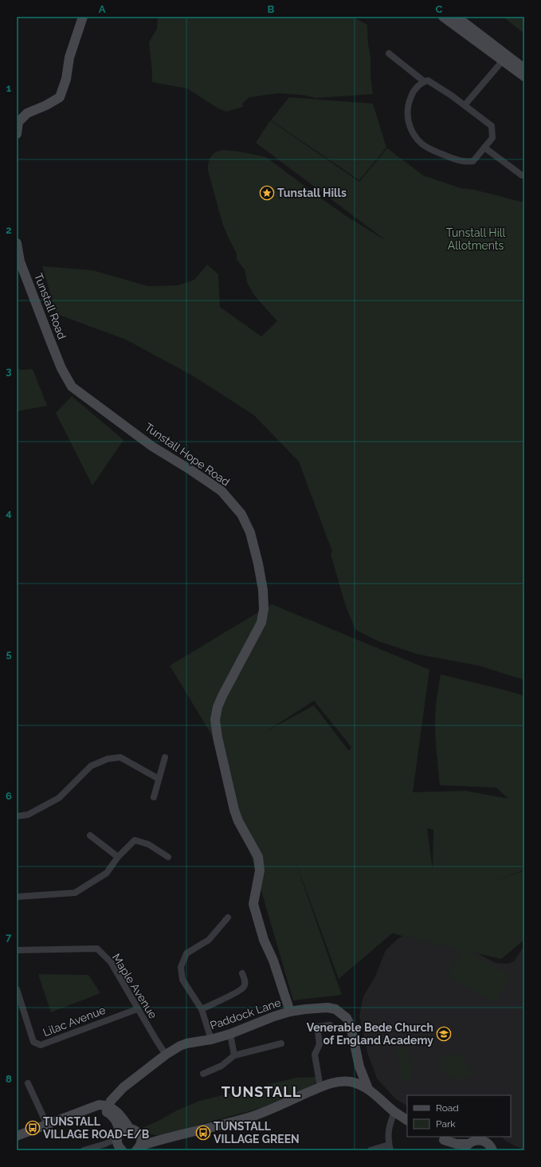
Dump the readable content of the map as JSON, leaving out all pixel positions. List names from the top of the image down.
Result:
{
  "streets": {
    "street": [
      "Tunstall Road",
      "Tunstall Hope Road",
      "Maple Avenue",
      "Paddock Lane",
      "Lilac Avenue"
    ]
  },
  "crossings": [
    ["Tunstall Road", "Tunstall Hope Road"],
    ["Tunstall Hope Road", "Paddock Lane"],
    ["Maple Avenue", "Paddock Lane"],
    ["Maple Avenue", "Lilac Avenue"]
  ],
  "districts": ["TUNSTALL"],
  "parks": ["Tunstall Hill Allotments"],
  "places": {
    "place": ["Tunstall Hills"],
    "school or university": ["Venerable Bede Church of England Academy"],
    "bus stop": ["TUNSTALL VILLAGE ROAD-E/B", "TUNSTALL VILLAGE GREEN"]
  },
  "legend": ["Road", "Park"],
  "grid": {
    "columns": ["A", "B", "C"],
    "rows": [
      "1",
      "2",
      "3",
      "4",
      "5",
      "6",
      "7",
      "8"
    ]
  }
}
